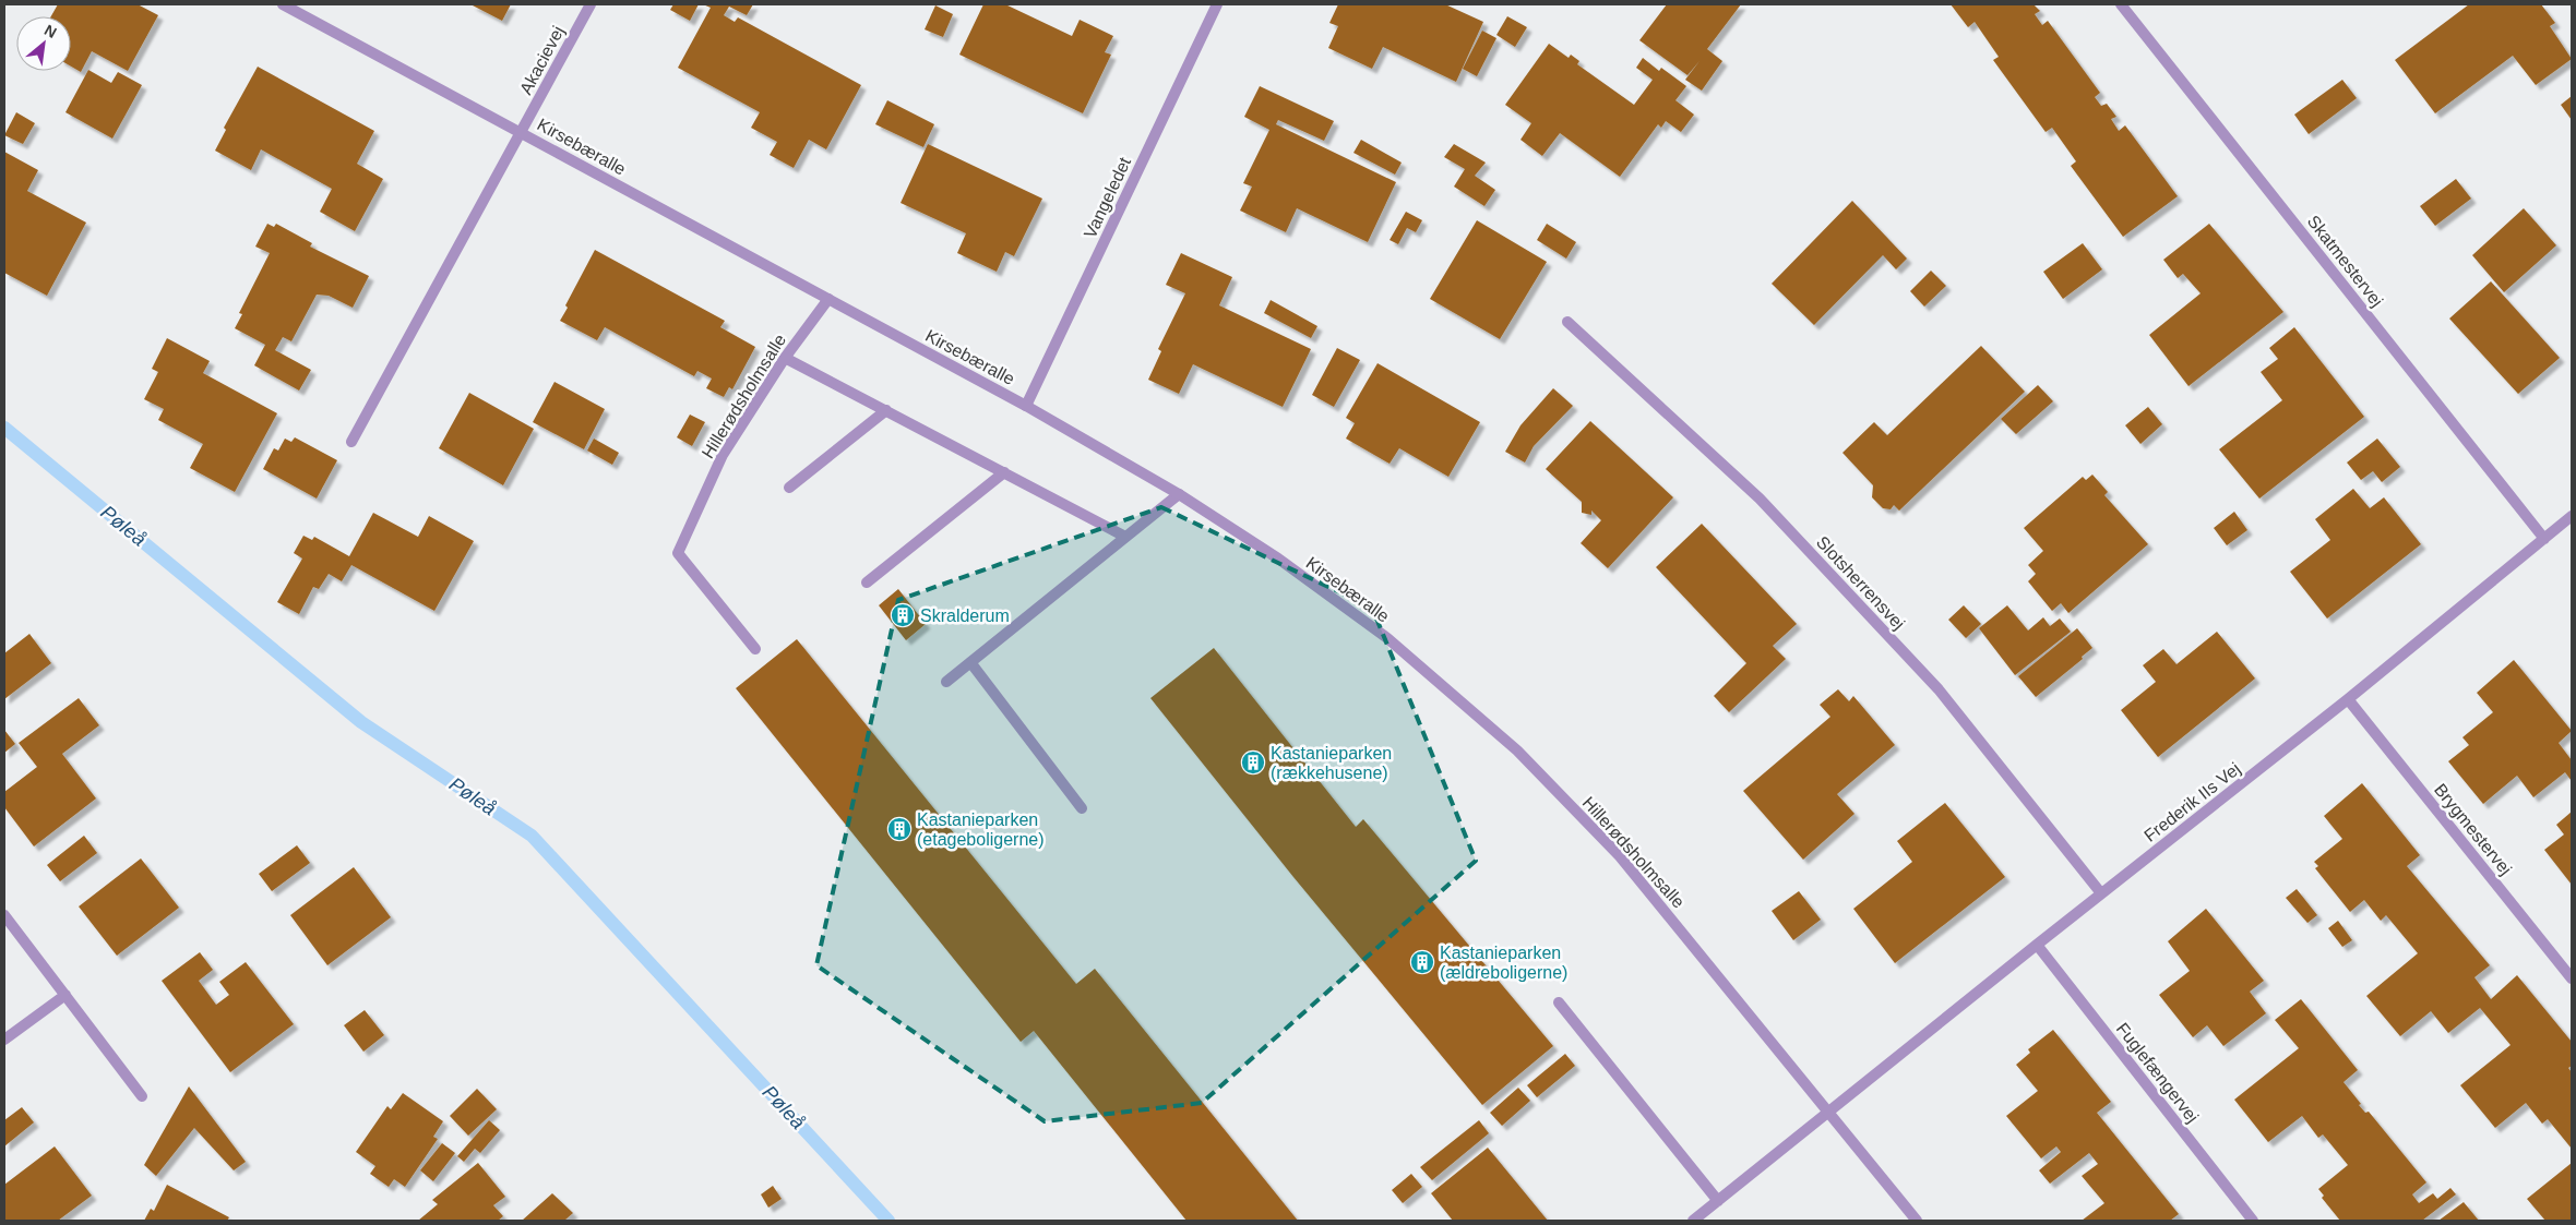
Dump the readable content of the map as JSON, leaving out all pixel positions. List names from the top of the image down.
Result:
{
  "streets": {
    "street": [
      "Akacievej",
      "Kirsebæralle",
      "Vangeledet",
      "Skatmestervej",
      "Hillerødsholmsalle",
      "Slotsherrensvej",
      "Frederik IIs Vej",
      "Brygmestervej",
      "Fuglefængervej"
    ]
  },
  "crossings": [
    ["Akacievej", "Kirsebæralle"],
    ["Kirsebæralle", "Vangeledet"],
    ["Kirsebæralle", "Hillerødsholmsalle"],
    ["Skatmestervej", "Frederik IIs Vej"],
    ["Hillerødsholmsalle", "Frederik IIs Vej"],
    ["Slotsherrensvej", "Frederik IIs Vej"],
    ["Frederik IIs Vej", "Brygmestervej"],
    ["Frederik IIs Vej", "Fuglefængervej"]
  ],
  "water": ["Pøleå"],
  "places": {
    "building": [
      "Skralderum",
      "Kastanieparken (rækkehusene)",
      "Kastanieparken (etageboligerne)",
      "Kastanieparken (ældreboligerne)"
    ]
  },
  "north": "top right"
}
